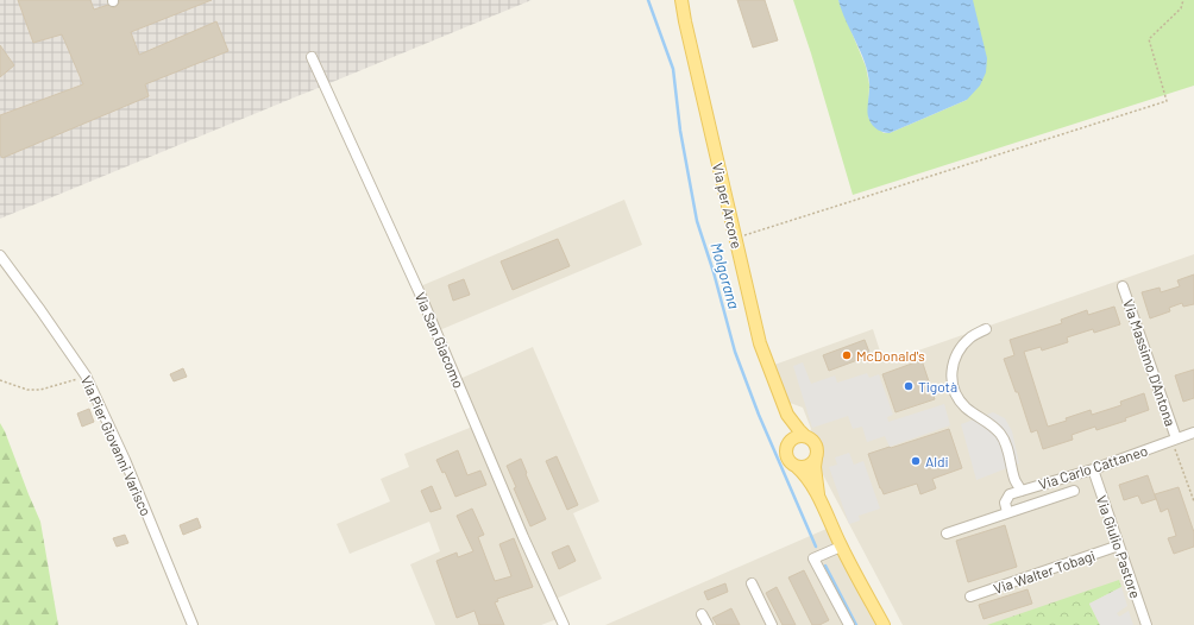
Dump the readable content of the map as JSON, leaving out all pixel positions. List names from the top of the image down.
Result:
{
  "streets": {
    "main road": ["Via per Arcore"],
    "street": [
      "Via San Giacomo",
      "Via Massimo D'Antona",
      "Via Pier Giovanni Varisco",
      "Via Carlo Cattaneo",
      "Via Giulio Pastore",
      "Via Walter Tobagi"
    ]
  },
  "crossings": [
    ["Via Massimo D'Antona", "Via Carlo Cattaneo"],
    ["Via Carlo Cattaneo", "Via Giulio Pastore"],
    ["Via Giulio Pastore", "Via Walter Tobagi"]
  ],
  "water": ["Molgorana"],
  "places": ["McDonald's", "Tigotà", "Aldi"]
}
